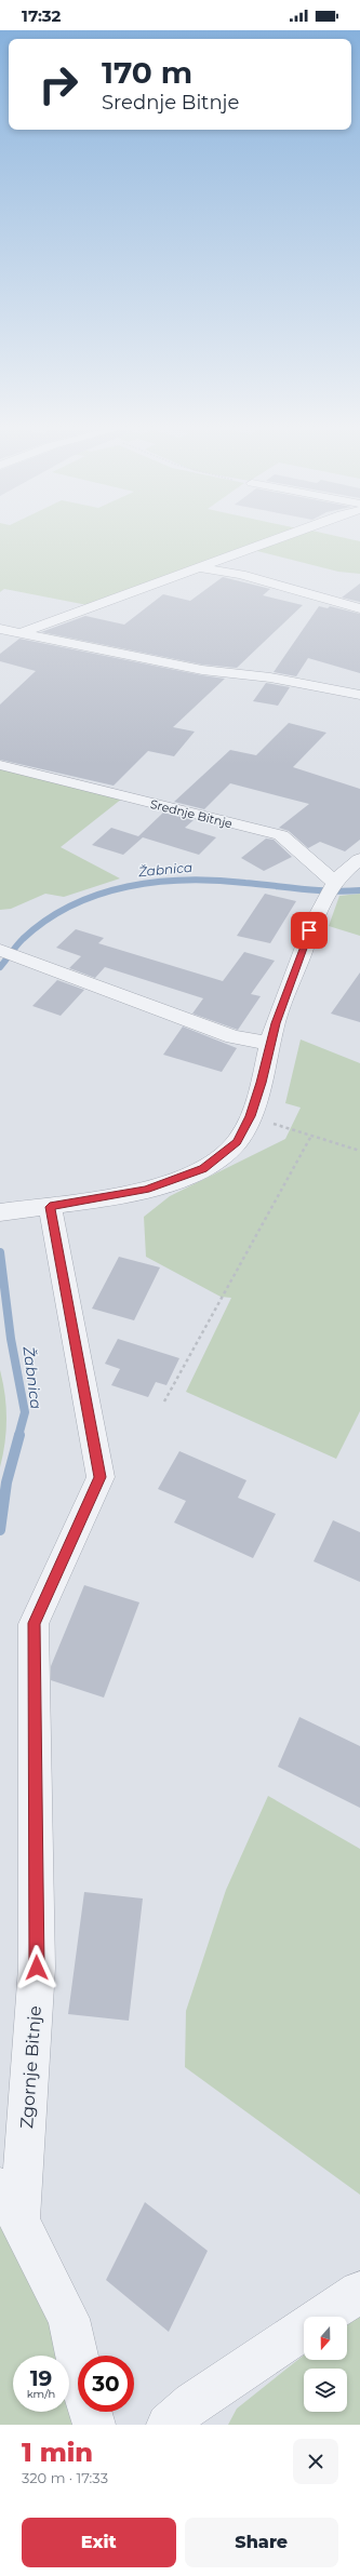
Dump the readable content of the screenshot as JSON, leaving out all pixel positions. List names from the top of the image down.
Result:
{
  "streets": {
    "street": ["Srednje Bitnje", "Zgornje Bitnje"]
  },
  "water": ["Žabnica"],
  "north": "bottom",
  "page": {
    "status": "17:32",
    "turn": ["170 m", "Srednje Bitnje"],
    "speed": "19 km/h",
    "limit": "30",
    "heading": ["1 min", "320 m · 17:33"],
    "buttons": ["Exit", "Share"]
  }
}
